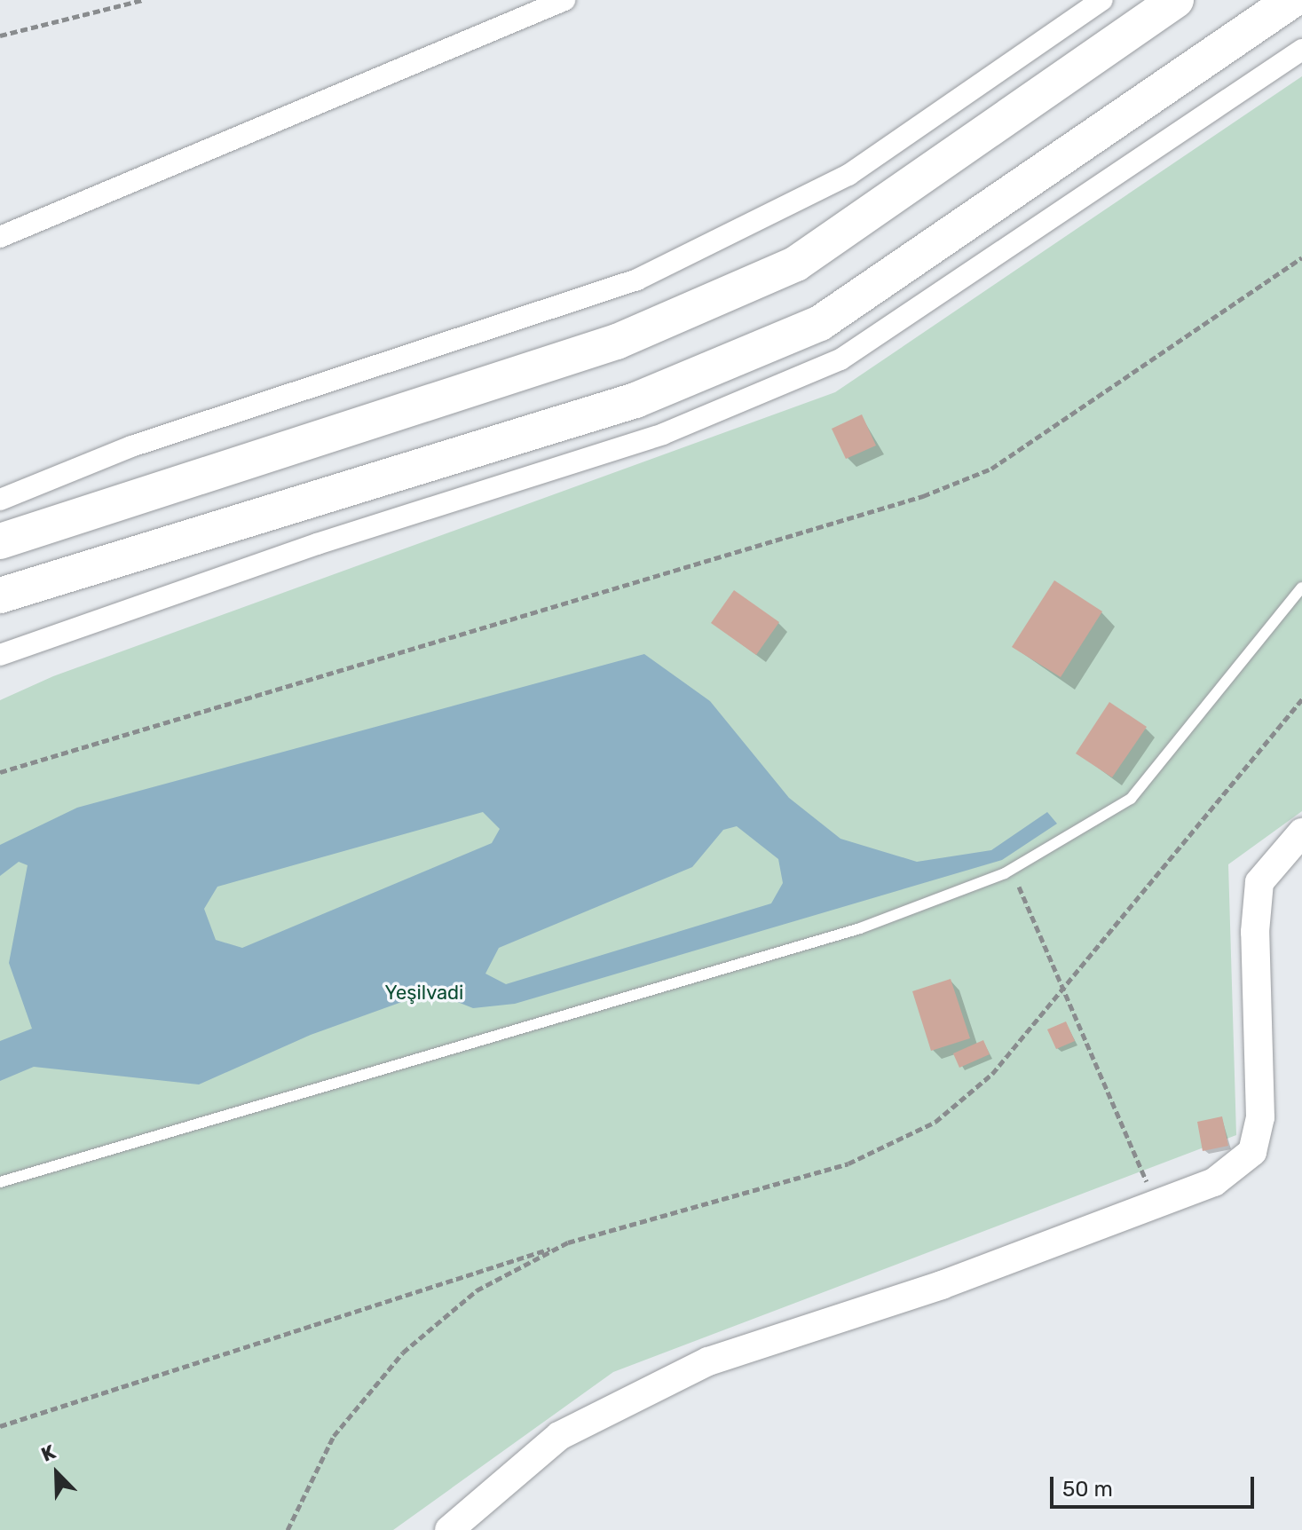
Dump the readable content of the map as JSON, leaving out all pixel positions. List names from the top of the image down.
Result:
{
  "parks": ["Yeşilvadi"],
  "scale_bar": "50 m",
  "north": "top left"
}
